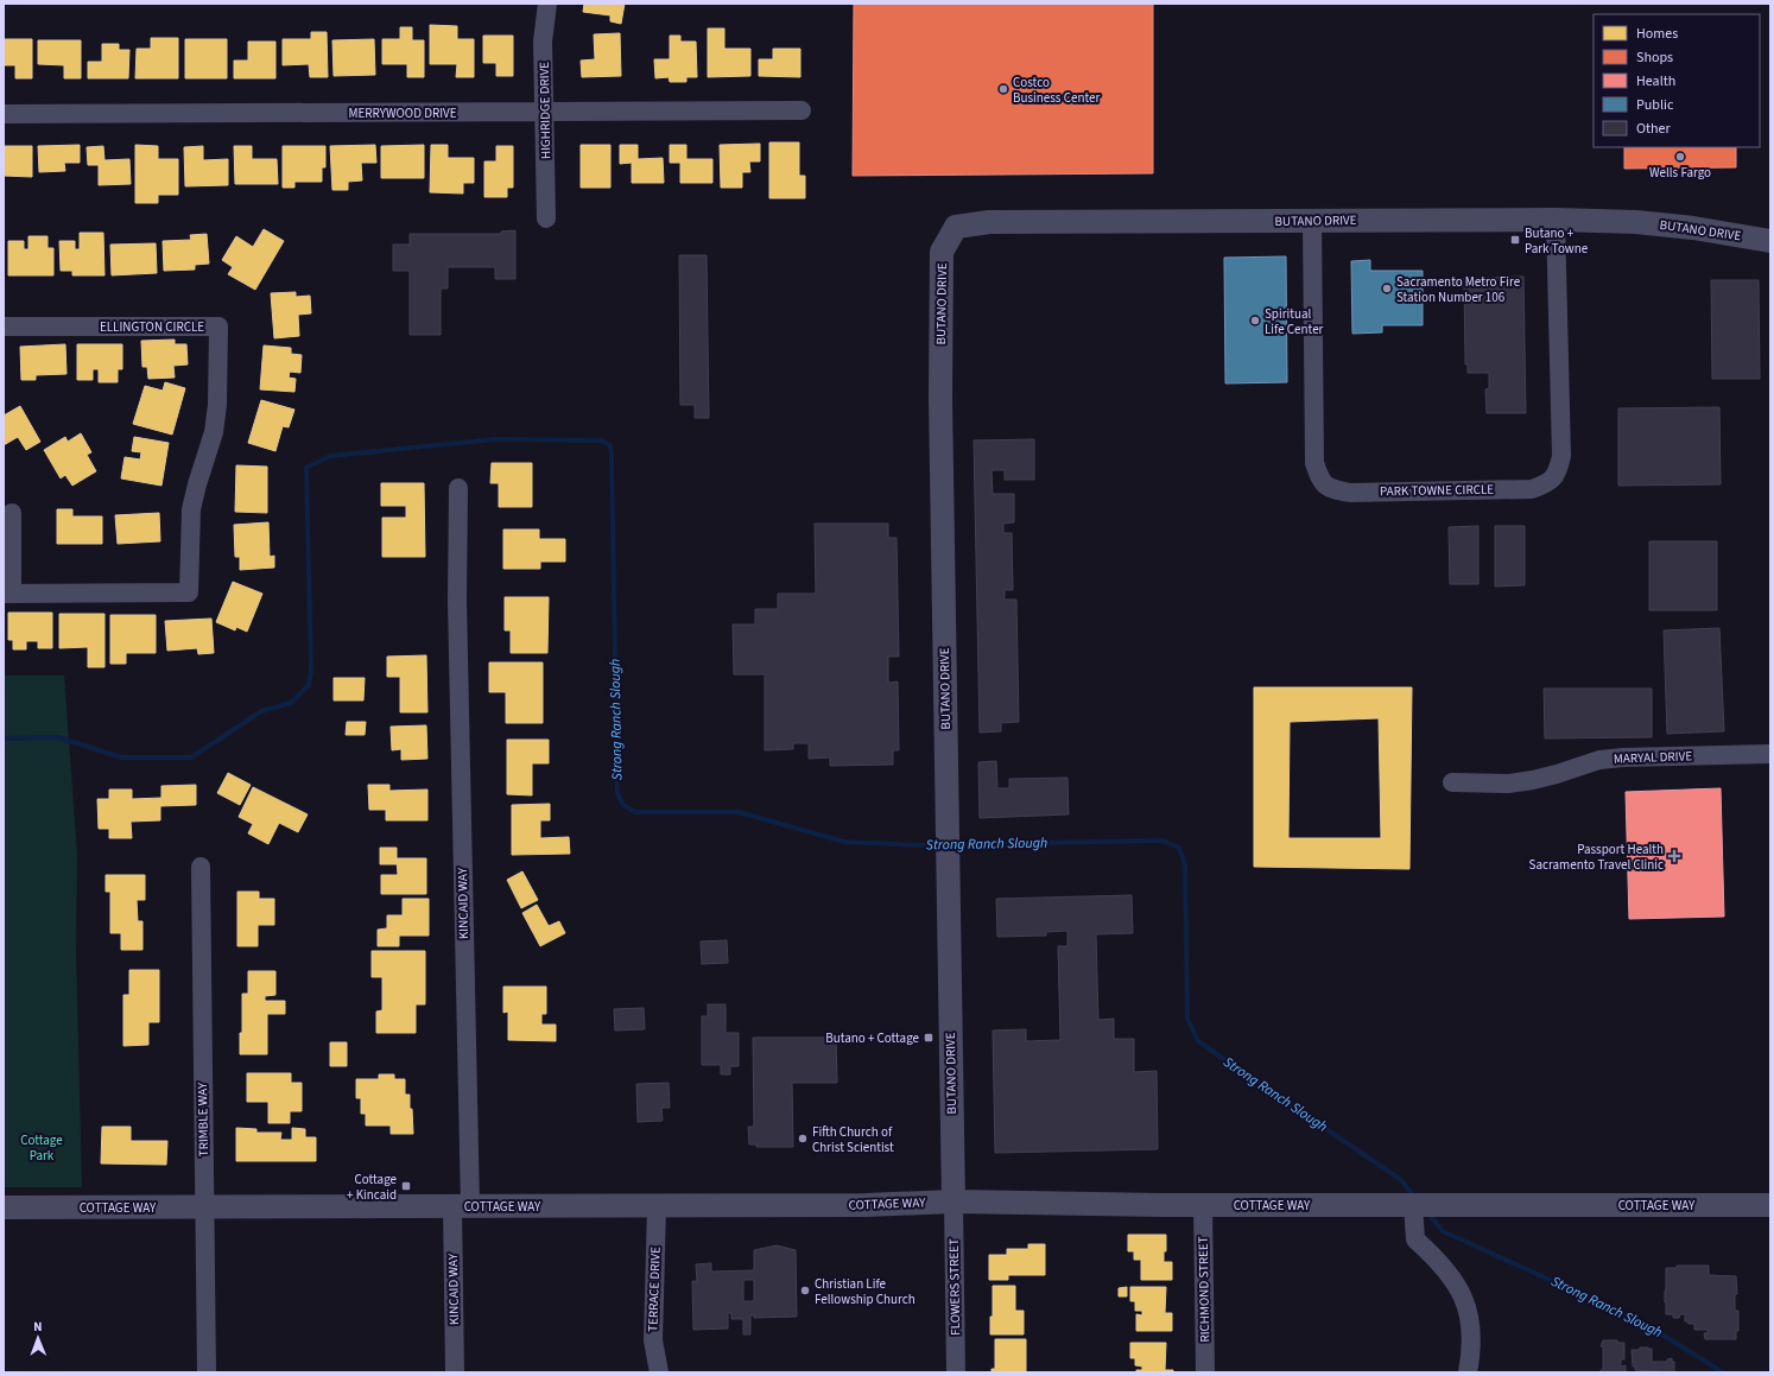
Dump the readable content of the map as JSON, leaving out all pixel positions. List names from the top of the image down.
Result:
{
  "streets": {
    "street": [
      "HIGHRIDGE DRIVE",
      "MERRYWOOD DRIVE",
      "BUTANO DRIVE",
      "ELLINGTON CIRCLE",
      "PARK TOWNE CIRCLE",
      "MARYAL DRIVE",
      "KINCAID WAY",
      "TRIMBLE WAY",
      "COTTAGE WAY",
      "FLOWERS STREET",
      "TERRACE DRIVE",
      "RICHMOND STREET"
    ]
  },
  "crossings": [
    ["HIGHRIDGE DRIVE", "MERRYWOOD DRIVE"],
    ["BUTANO DRIVE", "PARK TOWNE CIRCLE"],
    ["BUTANO DRIVE", "COTTAGE WAY"],
    ["BUTANO DRIVE", "FLOWERS STREET"],
    ["KINCAID WAY", "COTTAGE WAY"],
    ["TRIMBLE WAY", "COTTAGE WAY"],
    ["COTTAGE WAY", "FLOWERS STREET"],
    ["COTTAGE WAY", "TERRACE DRIVE"],
    ["COTTAGE WAY", "RICHMOND STREET"]
  ],
  "water": ["Strong Ranch Slough"],
  "parks": ["Cottage Park"],
  "places": {
    "other": [
      "Costco Business Center",
      "Wells Fargo",
      "Sacramento Metro Fire Station Number 106",
      "Spiritual Life Center",
      "Fifth Church of Christ Scientist",
      "Christian Life Fellowship Church"
    ],
    "transit": ["Butano + Park Towne", "Butano + Cottage", "Cottage + Kincaid"],
    "health": ["Passport Health Sacramento Travel Clinic"]
  },
  "legend": [
    "Homes",
    "Shops",
    "Health",
    "Public",
    "Other"
  ],
  "north": "top"
}
